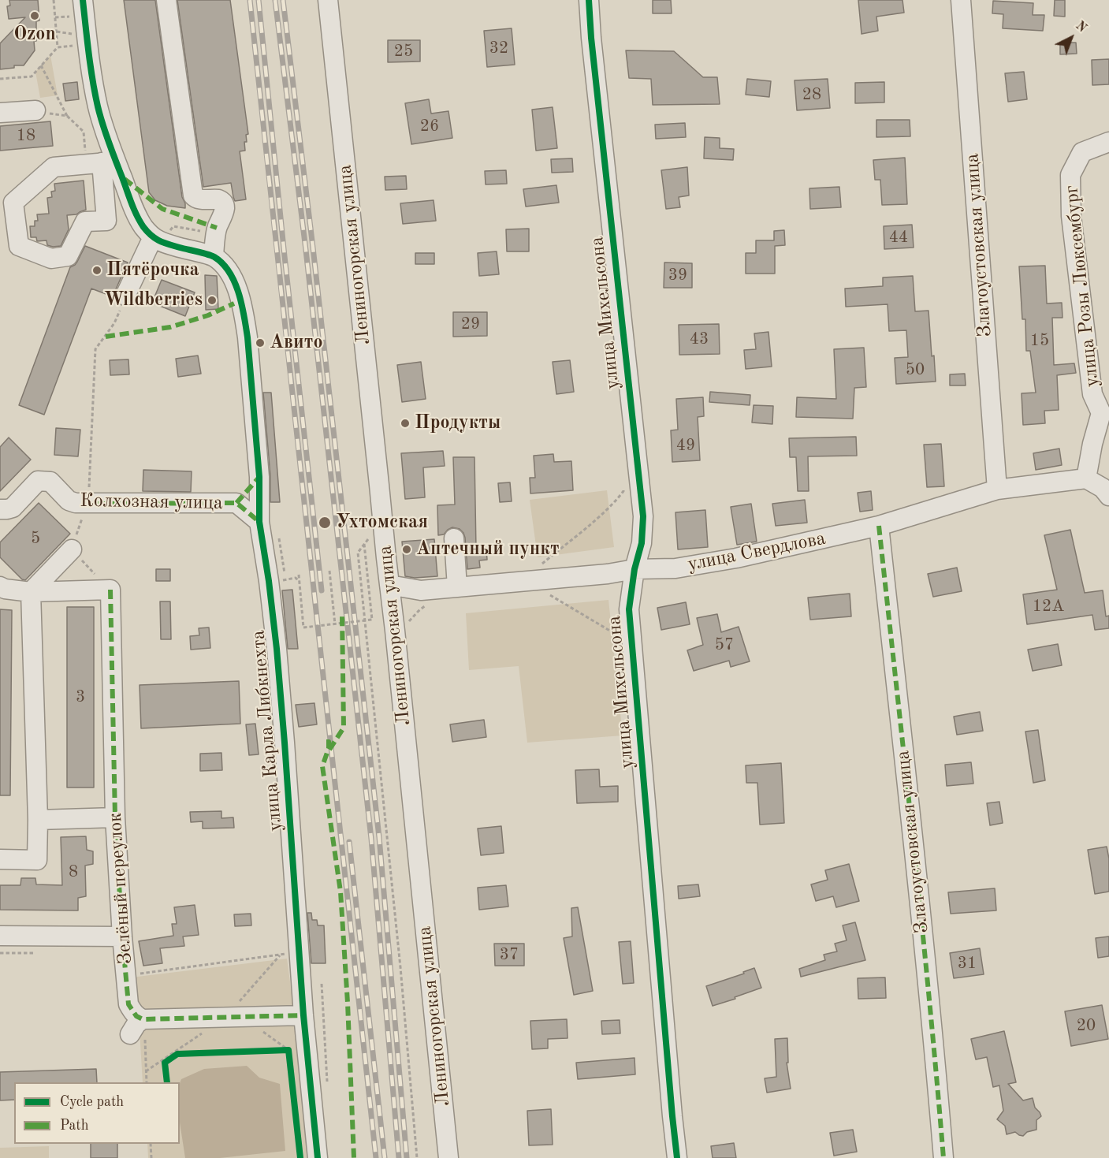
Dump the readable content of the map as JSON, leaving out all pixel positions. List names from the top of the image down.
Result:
{
  "streets": {
    "street": [
      "Златоустовская улица",
      "Лениногорская улица",
      "улица Розы Люксембург",
      "улица Михельсона",
      "Колхозная улица",
      "улица Свердлова",
      "улица Карла Либкнехта",
      "Зелёный переулок"
    ]
  },
  "crossings": [
    ["Златоустовская улица", "улица Свердлова"],
    ["Лениногорская улица", "улица Свердлова"],
    ["улица Розы Люксембург", "улица Свердлова"],
    ["улица Михельсона", "улица Свердлова"],
    ["Колхозная улица", "улица Карла Либкнехта"]
  ],
  "places": [
    "Ozon",
    "Пятёрочка",
    "Wildberries",
    "Авито",
    "Продукты",
    "Ухтомская",
    "Аптечный пункт"
  ],
  "house_numbers": [
    "32",
    "25",
    "28",
    "26",
    "18",
    "44",
    "39",
    "29",
    "43",
    "15",
    "50",
    "49",
    "5",
    "12А",
    "57",
    "3",
    "8",
    "37",
    "31",
    "20"
  ],
  "legend": ["Cycle path", "Path"],
  "north": "top right"
}
